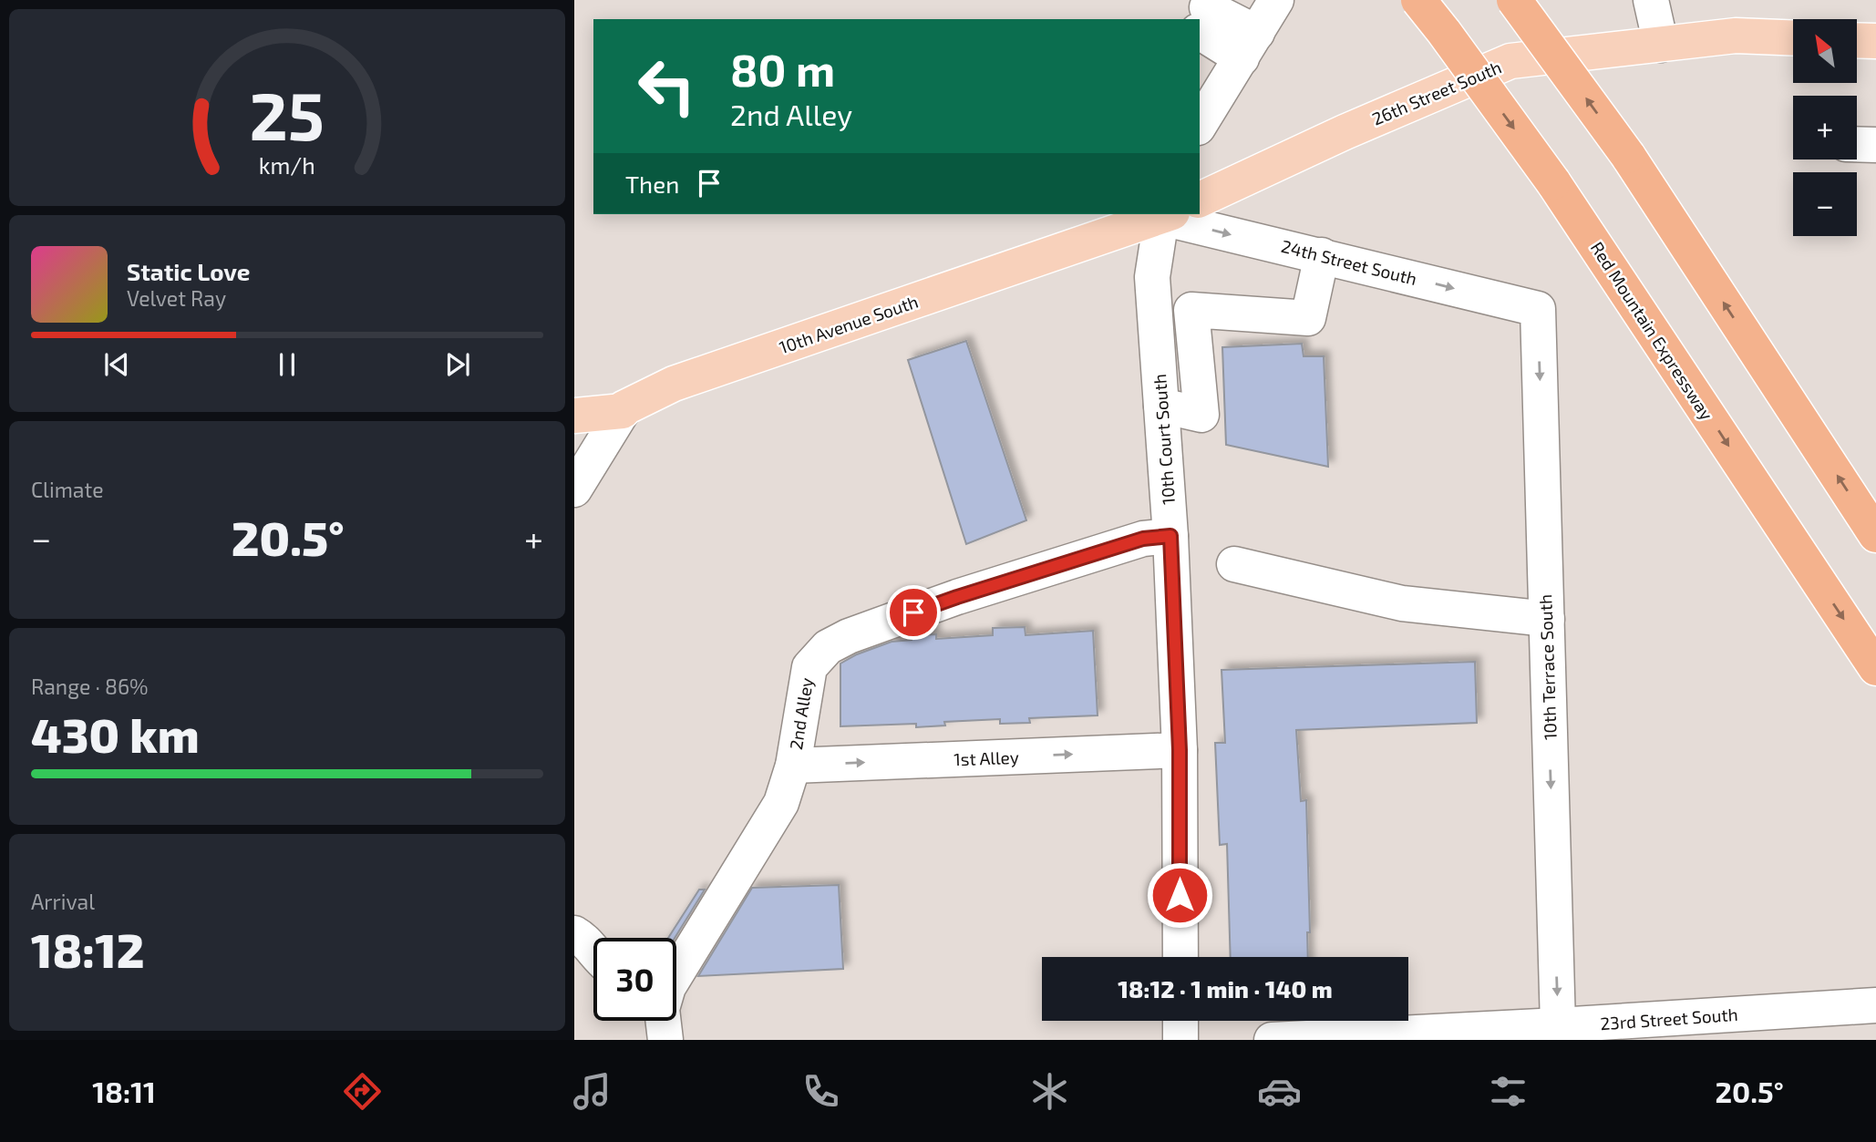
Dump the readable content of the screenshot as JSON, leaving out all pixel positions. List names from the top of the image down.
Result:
{
  "streets": {
    "highway": ["Red Mountain Expressway"],
    "main road": ["26th Street South", "10th Avenue South"],
    "street": [
      "24th Street South",
      "10th Court South",
      "10th Terrace South",
      "2nd Alley",
      "1st Alley",
      "23rd Street South"
    ]
  },
  "crossings": [
    ["24th Street South", "10th Avenue South"],
    ["24th Street South", "10th Court South"],
    ["24th Street South", "10th Terrace South"],
    ["10th Avenue South", "10th Court South"],
    ["10th Court South", "2nd Alley"],
    ["10th Court South", "1st Alley"],
    ["10th Terrace South", "23rd Street South"],
    ["2nd Alley", "1st Alley"]
  ],
  "one_way": ["10th Terrace South", "1st Alley"],
  "north": "top left",
  "page": {
    "map_buttons": ["+", "−"],
    "turn": ["80 m", "2nd Alley"],
    "then": "Then",
    "song": ["Static Love", "Velvet Ray"],
    "tile": [
      "Climate",
      ["Range · 86%", "430 km"],
      ["Arrival", "18:12"]
    ],
    "heat": ["−", "20.5°", "+"],
    "limit": "30",
    "trip": "18:12 · 1 min · 140 m",
    "tabs": ["18:11", "20.5°"],
    "gauge": ["25", "km/h"]
  }
}
